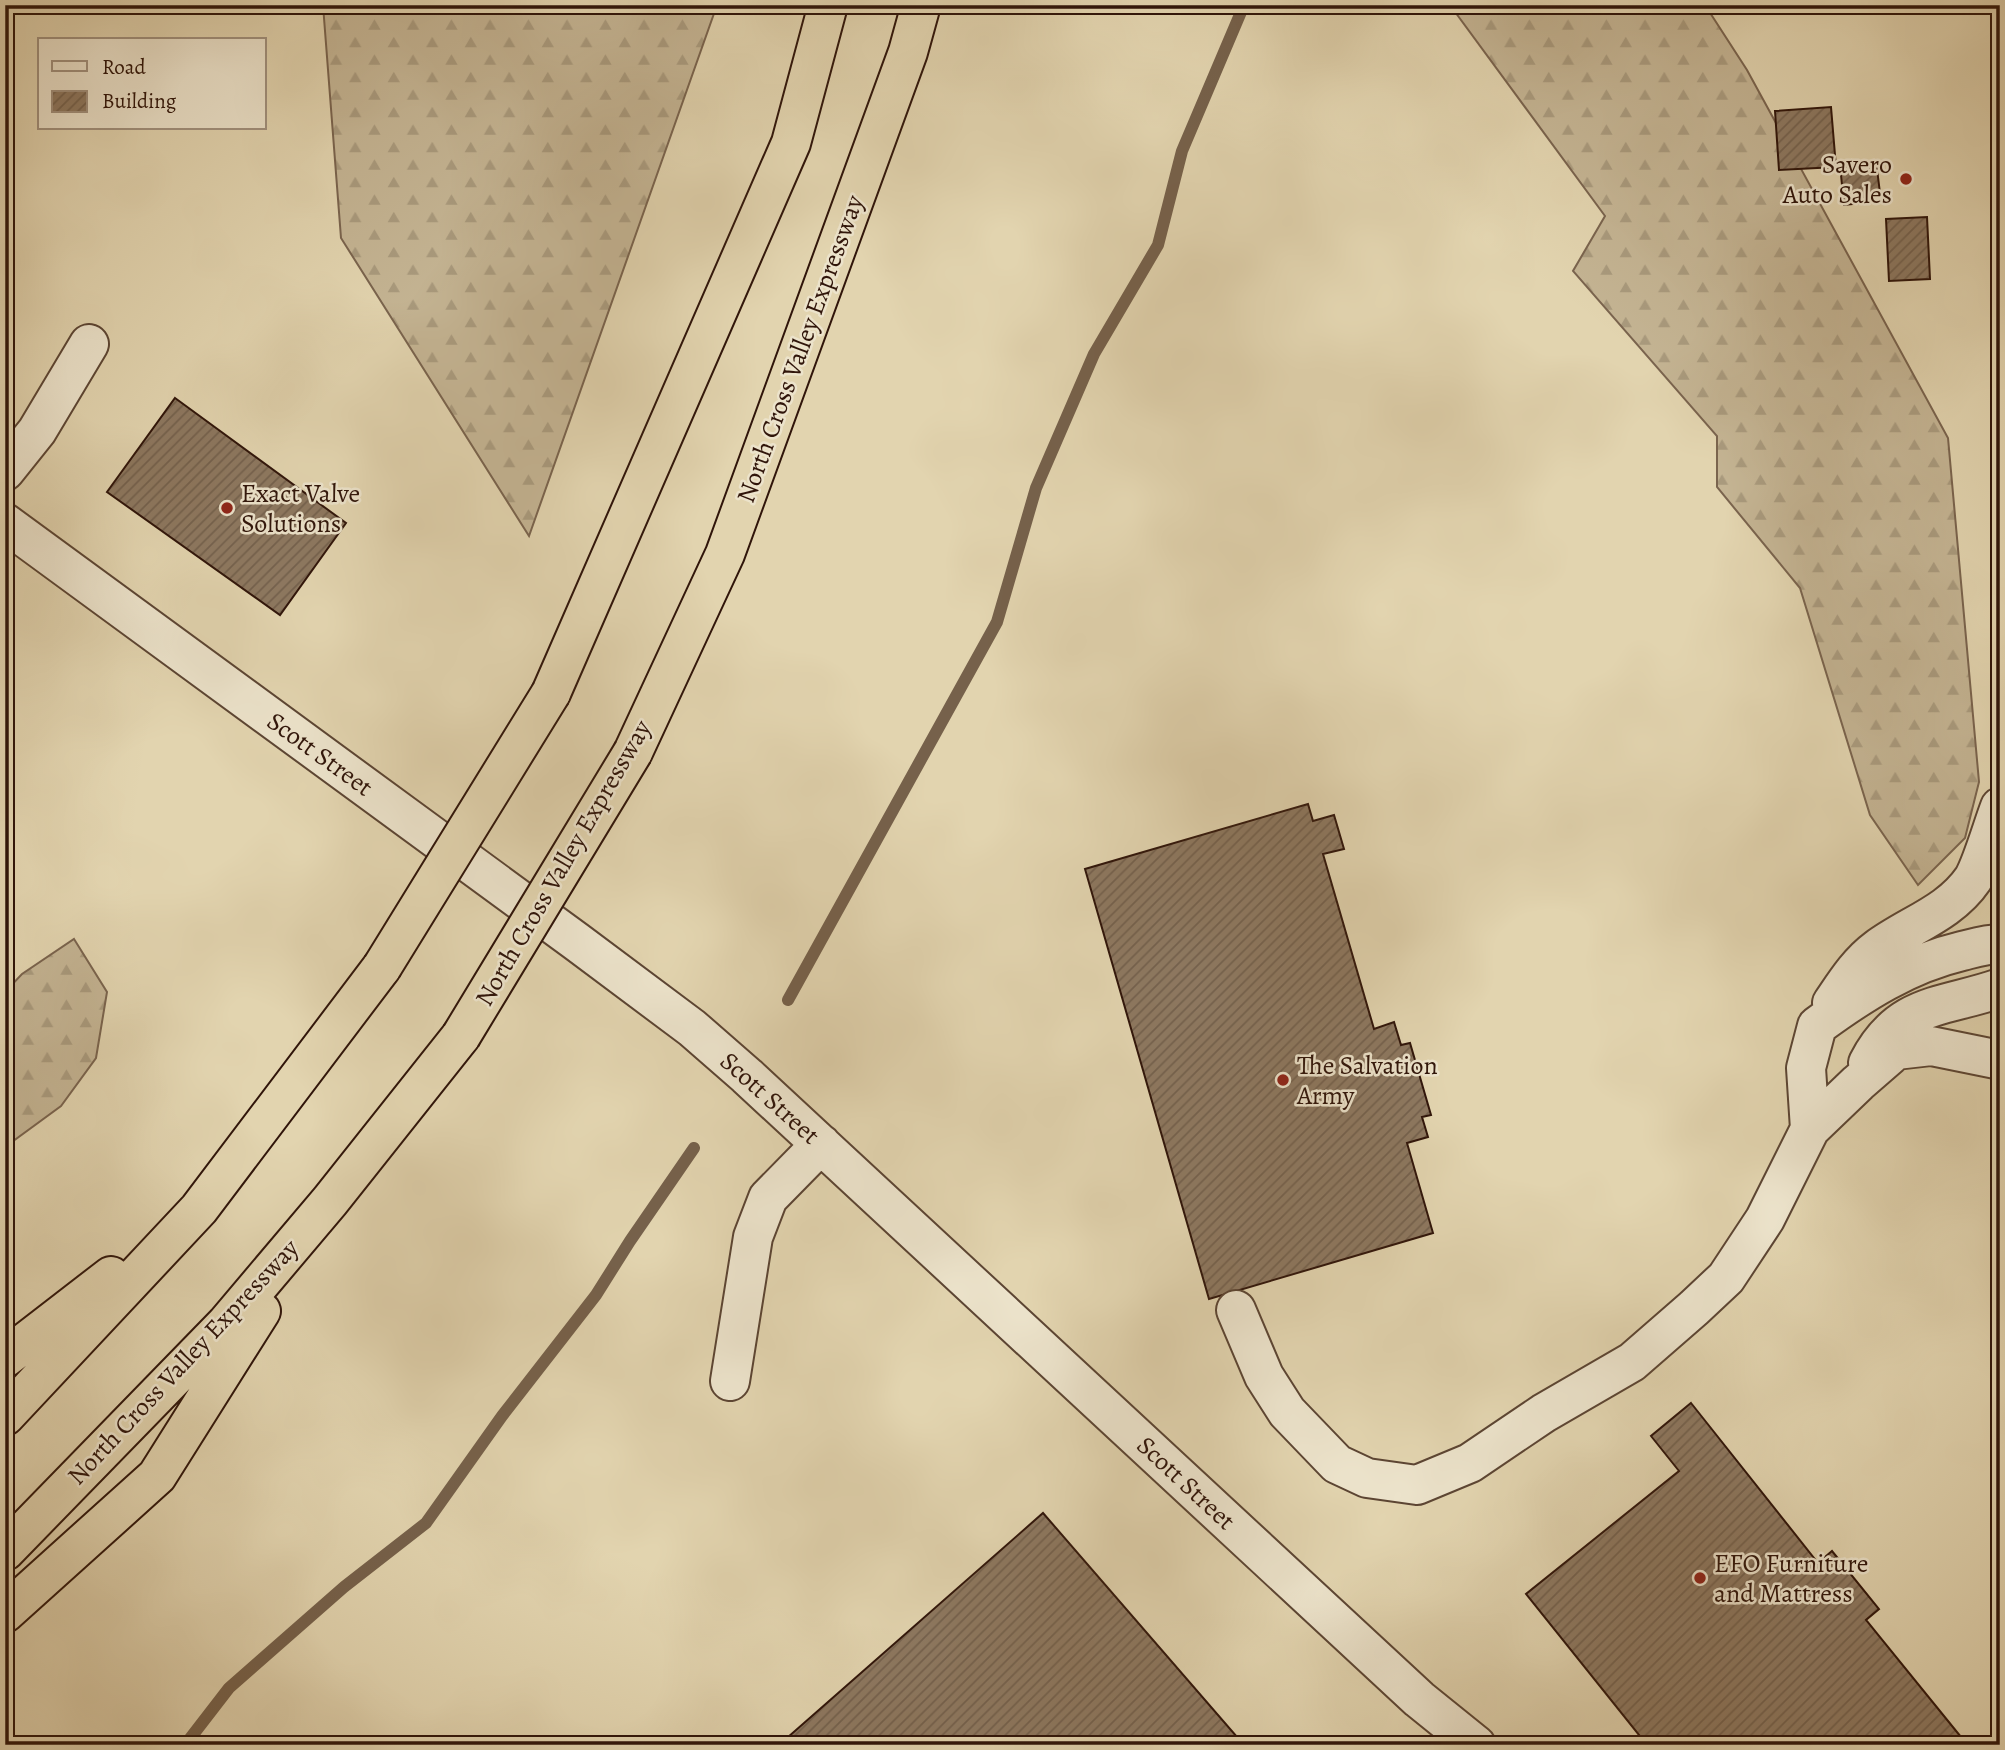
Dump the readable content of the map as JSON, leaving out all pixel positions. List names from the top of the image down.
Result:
{
  "streets": {
    "highway": ["North Cross Valley Expressway"],
    "street": ["Scott Street"]
  },
  "places": [
    "Savero Auto Sales",
    "Exact Valve Solutions",
    "The Salvation Army",
    "EFO Furniture and Mattress"
  ],
  "legend": ["Road", "Building"]
}
